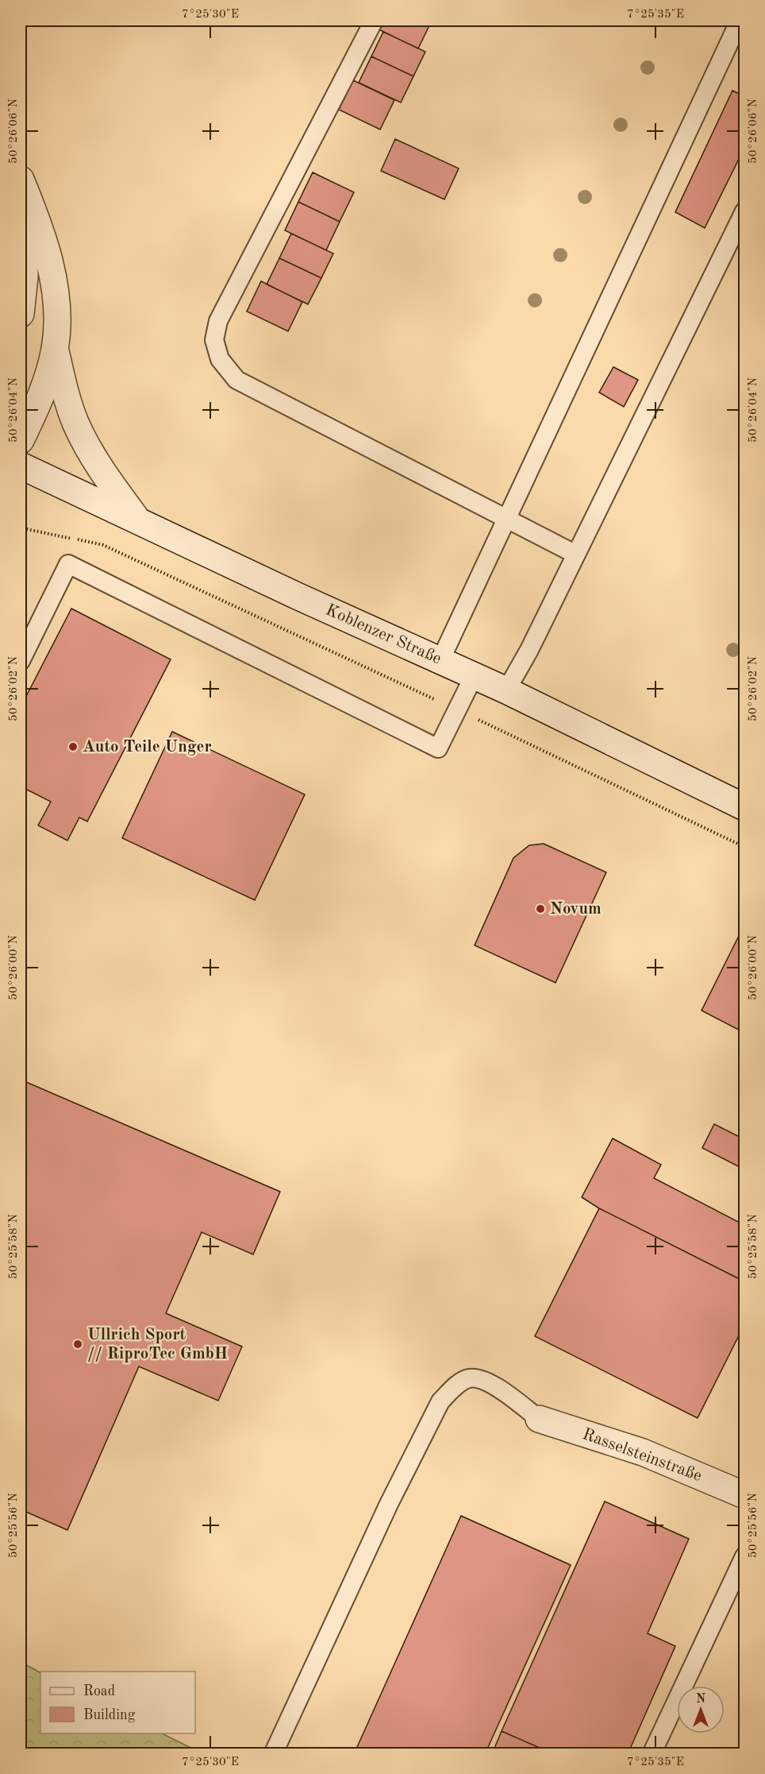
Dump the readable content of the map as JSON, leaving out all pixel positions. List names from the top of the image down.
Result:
{
  "streets": {
    "street": ["Koblenzer Straße", "Rasselsteinstraße"]
  },
  "places": ["Auto Teile Unger", "Novum", "Ullrich Sport // RiproTec GmbH"],
  "legend": ["Road", "Building"],
  "north": "top",
  "coordinates": [
    "7°25'30\"E",
    "7°25'35\"E",
    "50°26'06\"N",
    "50°26'04\"N",
    "50°26'02\"N",
    "50°26'00\"N",
    "50°25'58\"N",
    "50°25'56\"N"
  ]
}
